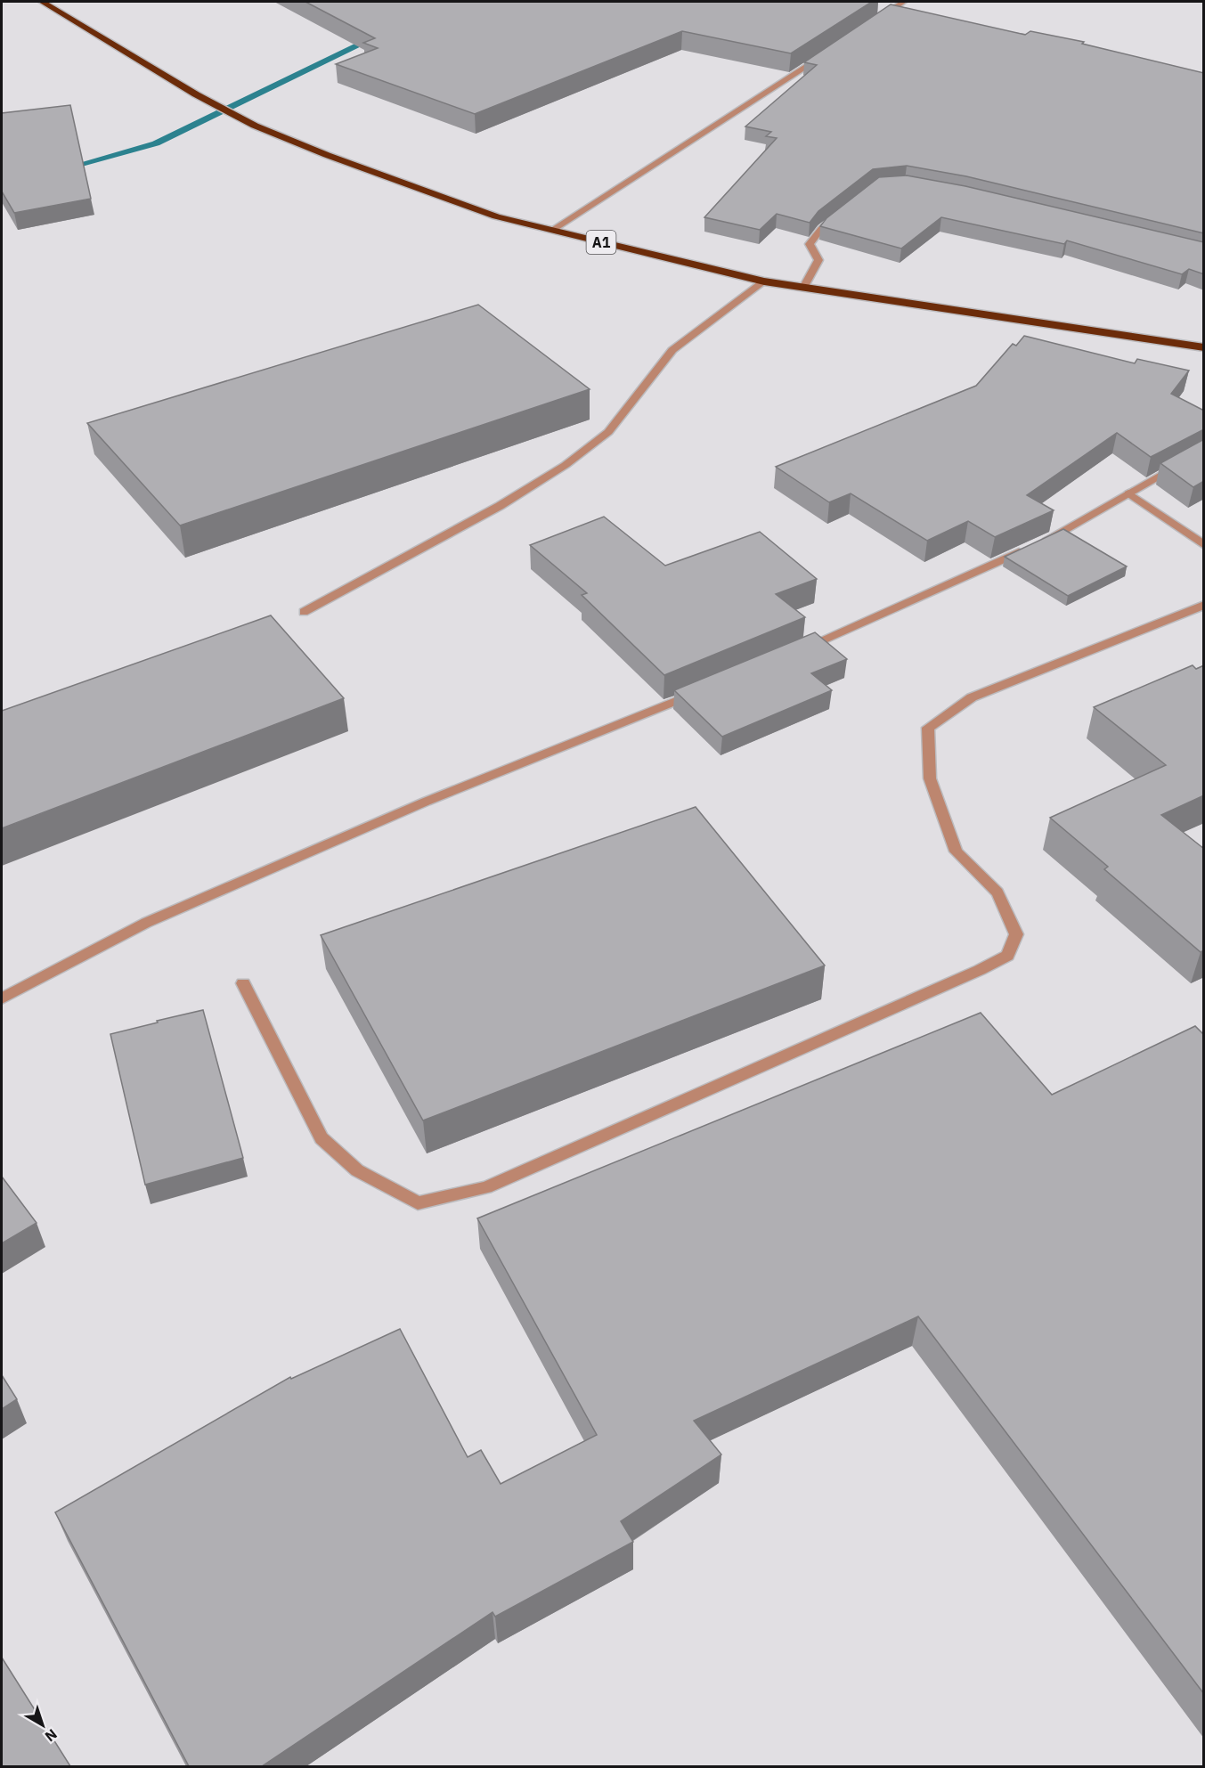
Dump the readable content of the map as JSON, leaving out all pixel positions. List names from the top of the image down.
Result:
{
  "streets": {
    "highway": ["A1"]
  },
  "north": "bottom right"
}
